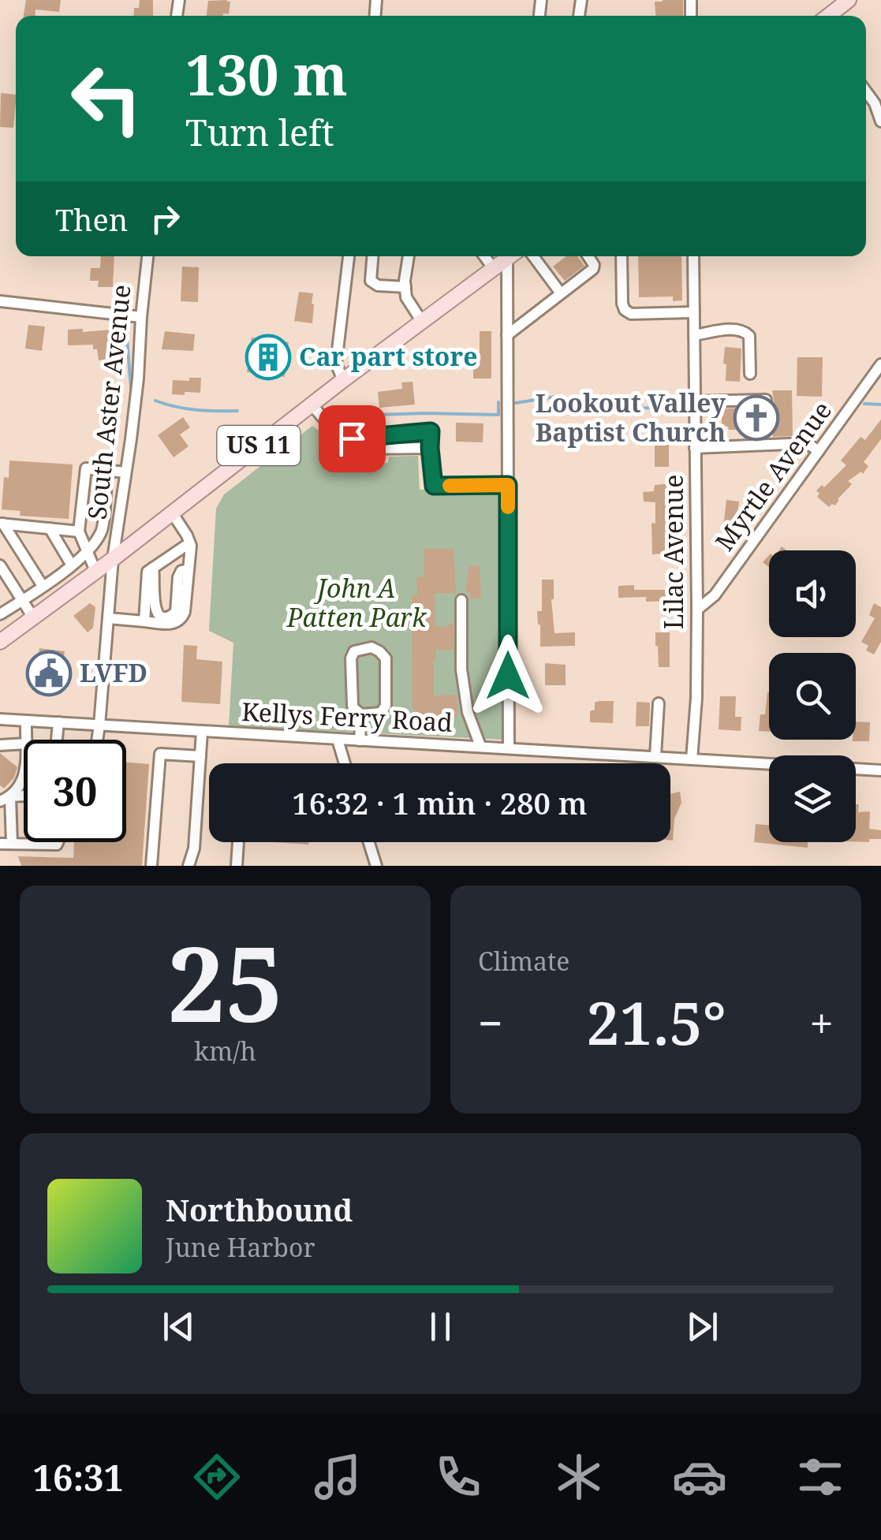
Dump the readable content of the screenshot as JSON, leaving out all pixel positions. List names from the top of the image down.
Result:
{
  "streets": {
    "main road": ["US 11"],
    "street": [
      "South Aster Avenue",
      "Myrtle Avenue",
      "Lilac Avenue",
      "Kellys Ferry Road"
    ]
  },
  "crossings": [
    ["South Aster Avenue", "US 11"],
    ["South Aster Avenue", "Kellys Ferry Road"],
    ["Myrtle Avenue", "Lilac Avenue"],
    ["Lilac Avenue", "Kellys Ferry Road"]
  ],
  "parks": ["John A Patten Park"],
  "places": {
    "building": ["Car part store"],
    "church": ["Lookout Valley Baptist Church"],
    "public building": ["LVFD"]
  },
  "page": {
    "turn": ["130 m", "Turn left"],
    "then": "Then",
    "limit": "30",
    "trip": "16:32 · 1 min · 280 m",
    "tile": [
      ["25", "km/h"],
      "Climate"
    ],
    "heat": ["−", "21.5°", "+"],
    "song": ["Northbound", "June Harbor"],
    "tabs": "16:31"
  }
}
